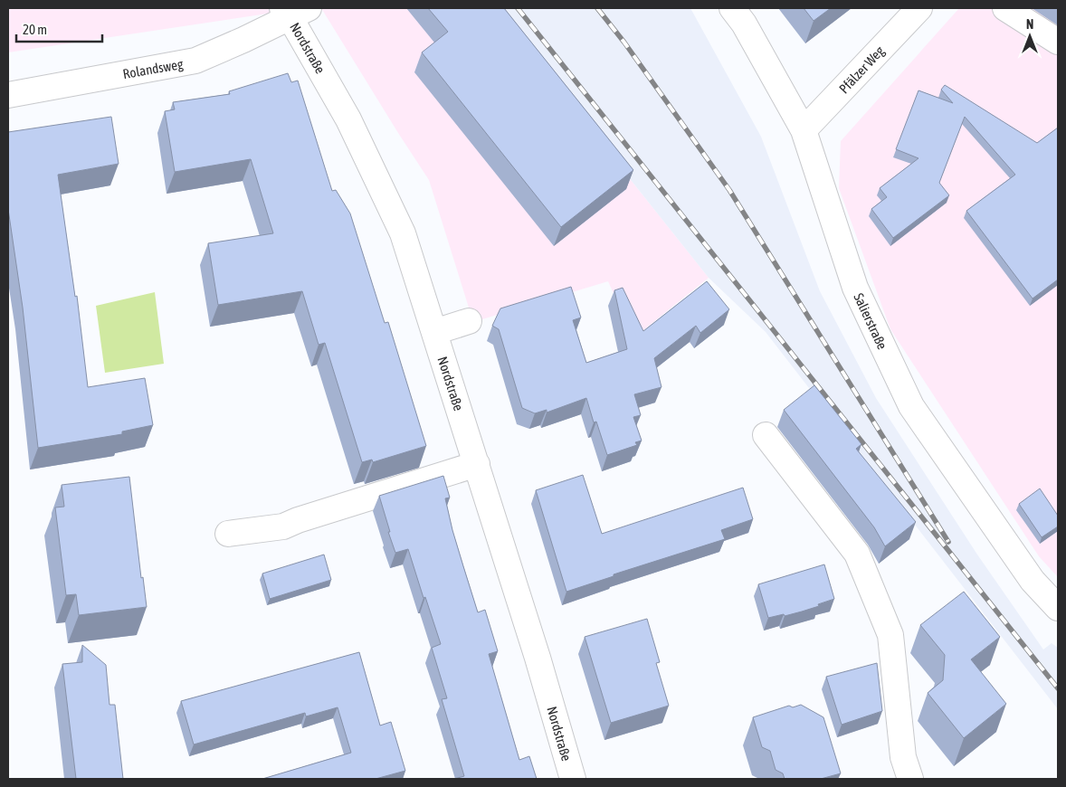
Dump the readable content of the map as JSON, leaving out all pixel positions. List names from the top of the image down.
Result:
{
  "streets": {
    "street": [
      "Nordstraße",
      "Rolandsweg",
      "Pfälzer Weg",
      "Salierstraße"
    ]
  },
  "crossings": [
    ["Nordstraße", "Rolandsweg"],
    ["Pfälzer Weg", "Salierstraße"]
  ],
  "scale_bar": "20 m",
  "north": "top"
}
